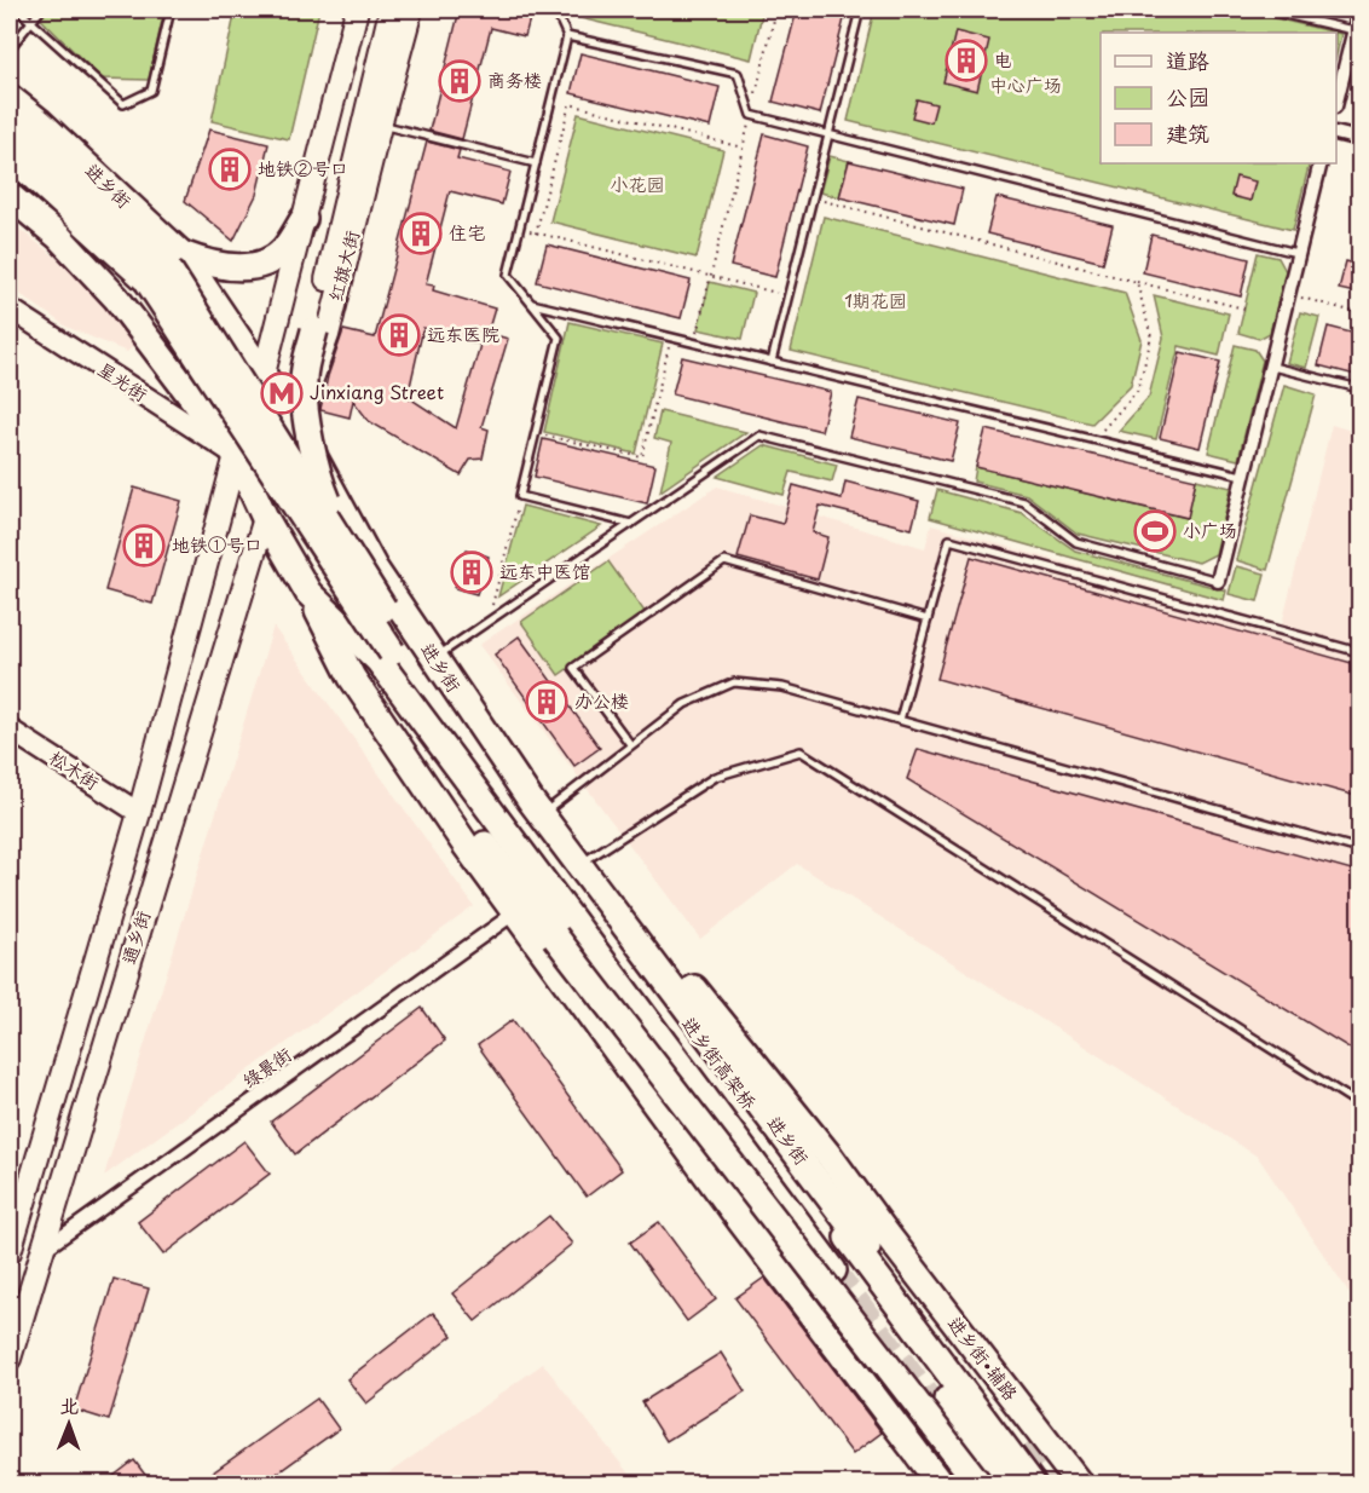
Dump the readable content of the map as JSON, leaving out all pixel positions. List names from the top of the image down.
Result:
{
  "streets": {
    "highway": [
      "进乡街",
      "红旗大街",
      "进乡街高架桥",
      "进乡街•辅路"
    ],
    "main road": ["通乡街"],
    "street": ["星光街", "松木街", "绿景街"]
  },
  "crossings": [
    ["进乡街", "红旗大街"],
    ["进乡街", "进乡街高架桥"],
    ["进乡街", "进乡街•辅路"],
    ["红旗大街", "通乡街"],
    ["星光街", "通乡街"],
    ["松木街", "通乡街"],
    ["通乡街", "绿景街"]
  ],
  "parks": ["中心广场", "小花园", "1期花园"],
  "places": {
    "building": [
      "电",
      "商务楼",
      "地铁②号口",
      "住宅",
      "远东医院",
      "地铁①号口",
      "远东中医馆",
      "办公楼"
    ],
    "metro station": ["Jinxiang Street"],
    "sports": ["小广场"]
  },
  "legend": ["道路", "公园", "建筑"],
  "north": "top"
}
